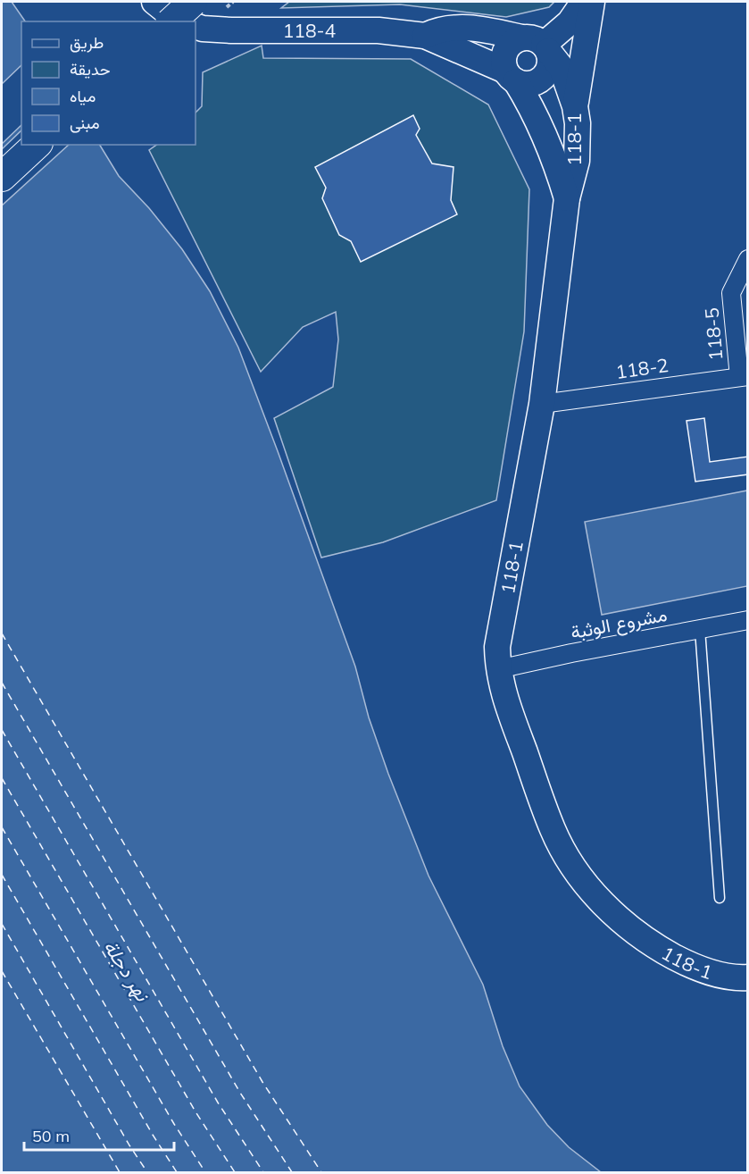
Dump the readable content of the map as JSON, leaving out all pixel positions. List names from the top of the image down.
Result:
{
  "streets": {
    "street": [
      "118-4",
      "118-1",
      "118-5",
      "118-2",
      "مشروع الوثبة"
    ]
  },
  "crossings": [
    ["118-4", "118-1"],
    ["118-1", "118-2"],
    ["118-1", "مشروع الوثبة"],
    ["118-5", "118-2"]
  ],
  "water": ["نهر دجلة"],
  "legend": [
    "طريق",
    "حديقة",
    "مياه",
    "مبنى"
  ],
  "scale_bar": "50 m"
}
